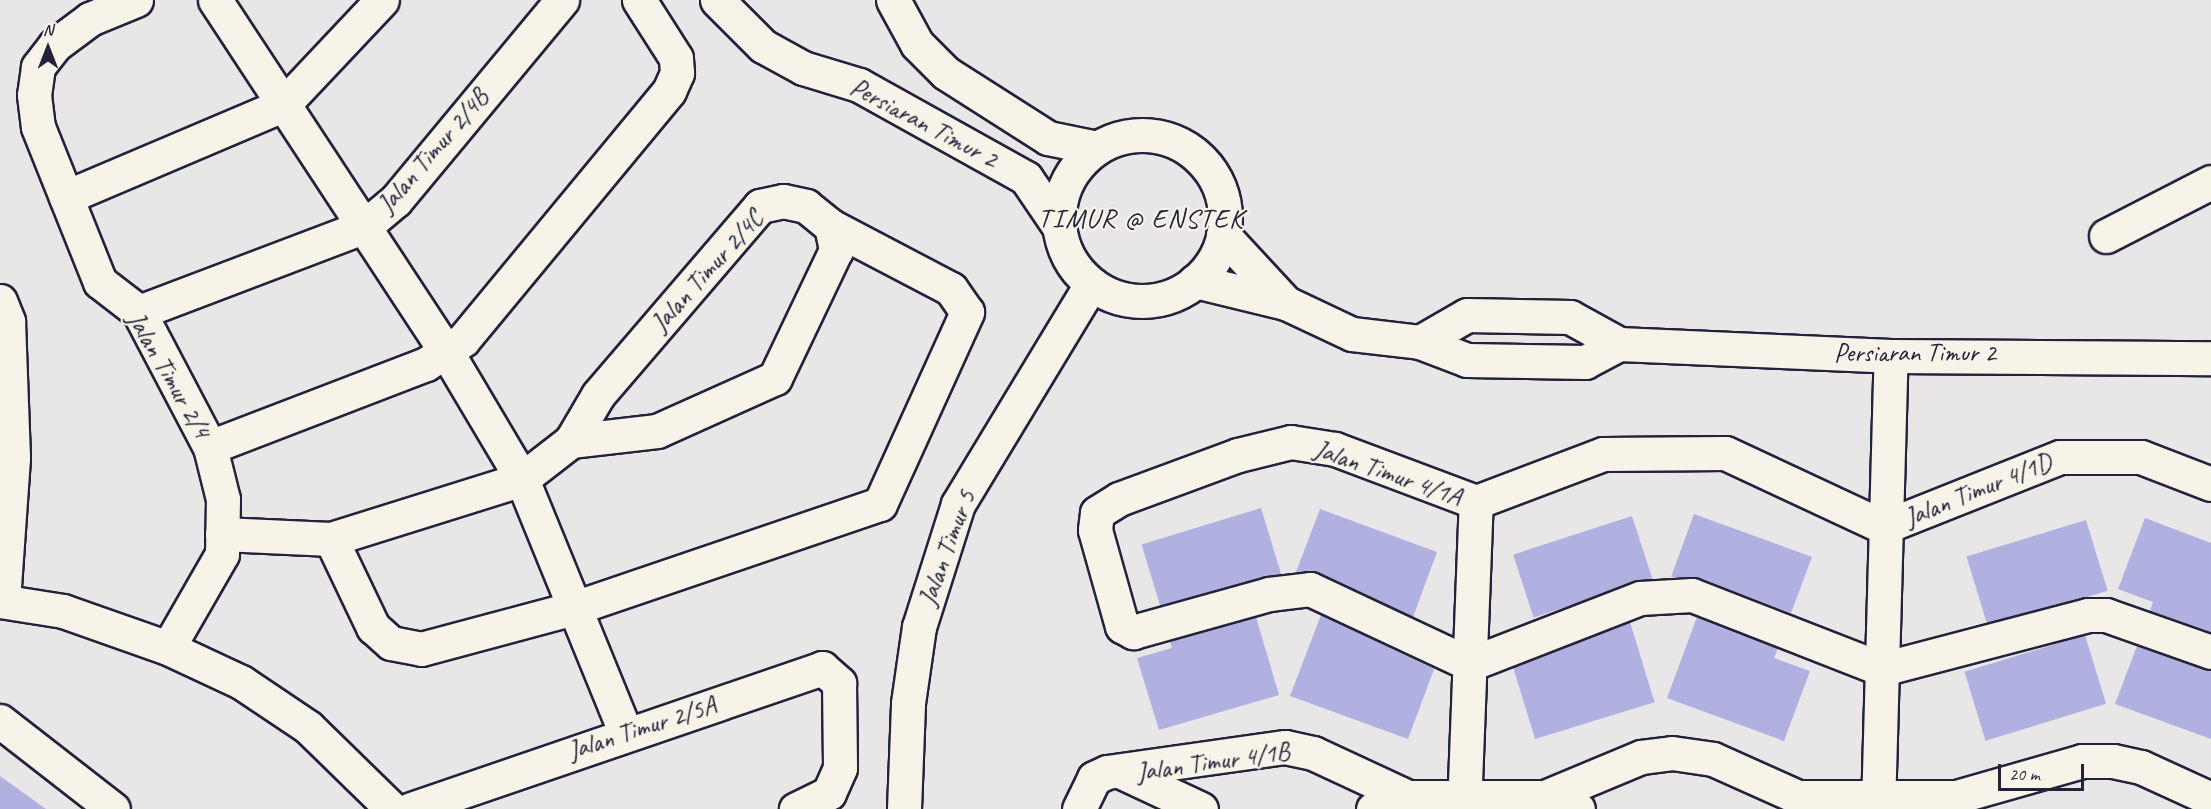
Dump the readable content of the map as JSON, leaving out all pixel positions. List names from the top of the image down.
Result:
{
  "streets": {
    "street": [
      "Persiaran Timur 2",
      "Jalan Timur 2/4B",
      "Jalan Timur 2/4C",
      "Jalan Timur 2/4",
      "Jalan Timur 4/1A",
      "Jalan Timur 4/1D",
      "Jalan Timur 5",
      "Jalan Timur 2/5A",
      "Jalan Timur 4/1B"
    ]
  },
  "crossings": [
    ["Persiaran Timur 2", "Jalan Timur 5"],
    ["Jalan Timur 2/4B", "Jalan Timur 2/4"],
    ["Jalan Timur 2/4C", "Jalan Timur 2/4"],
    ["Jalan Timur 4/1A", "Jalan Timur 4/1D"]
  ],
  "districts": ["TIMUR @ ENSTEK"],
  "scale_bar": "20 m",
  "north": "top"
}
